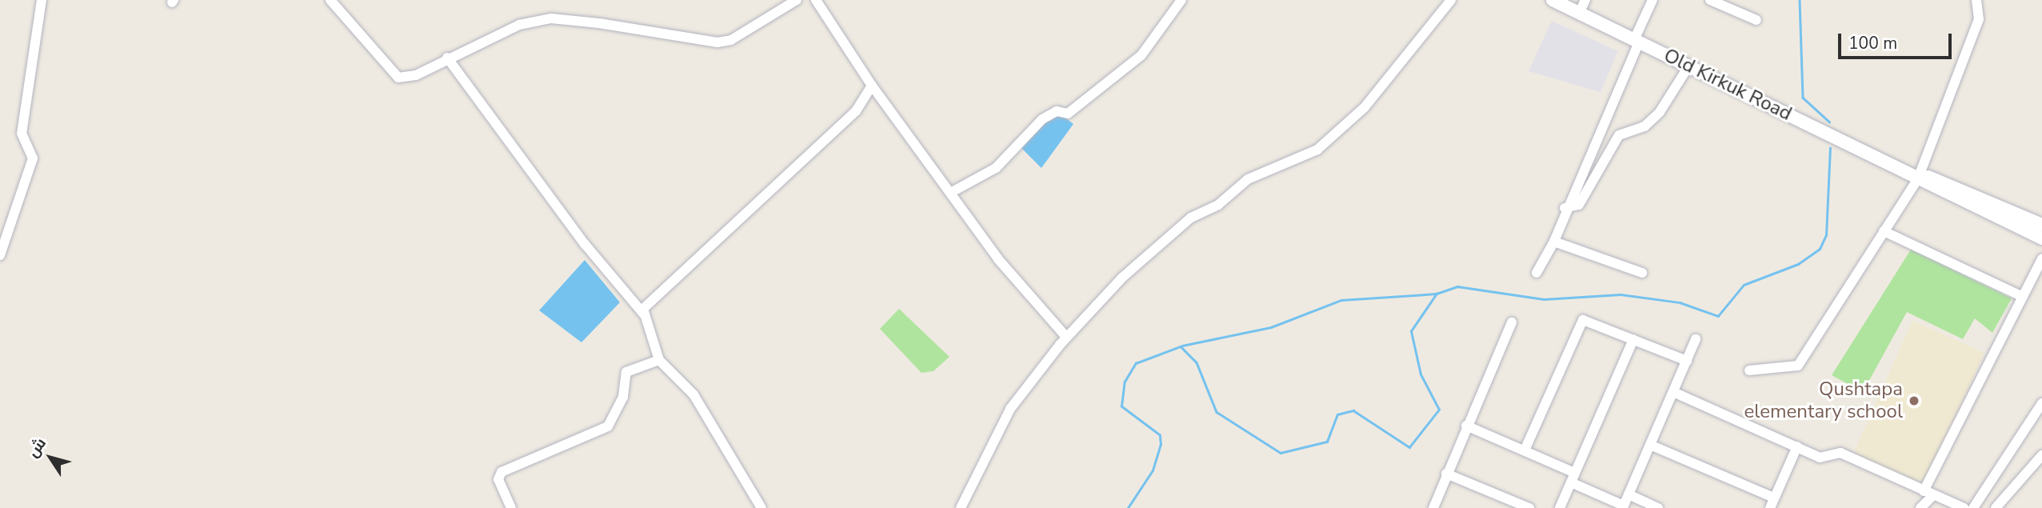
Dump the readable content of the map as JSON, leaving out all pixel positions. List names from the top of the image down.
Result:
{
  "streets": {
    "street": ["Old Kirkuk Road"]
  },
  "places": ["Qushtapa elementary school"],
  "scale_bar": "100 m",
  "north": "top left"
}
